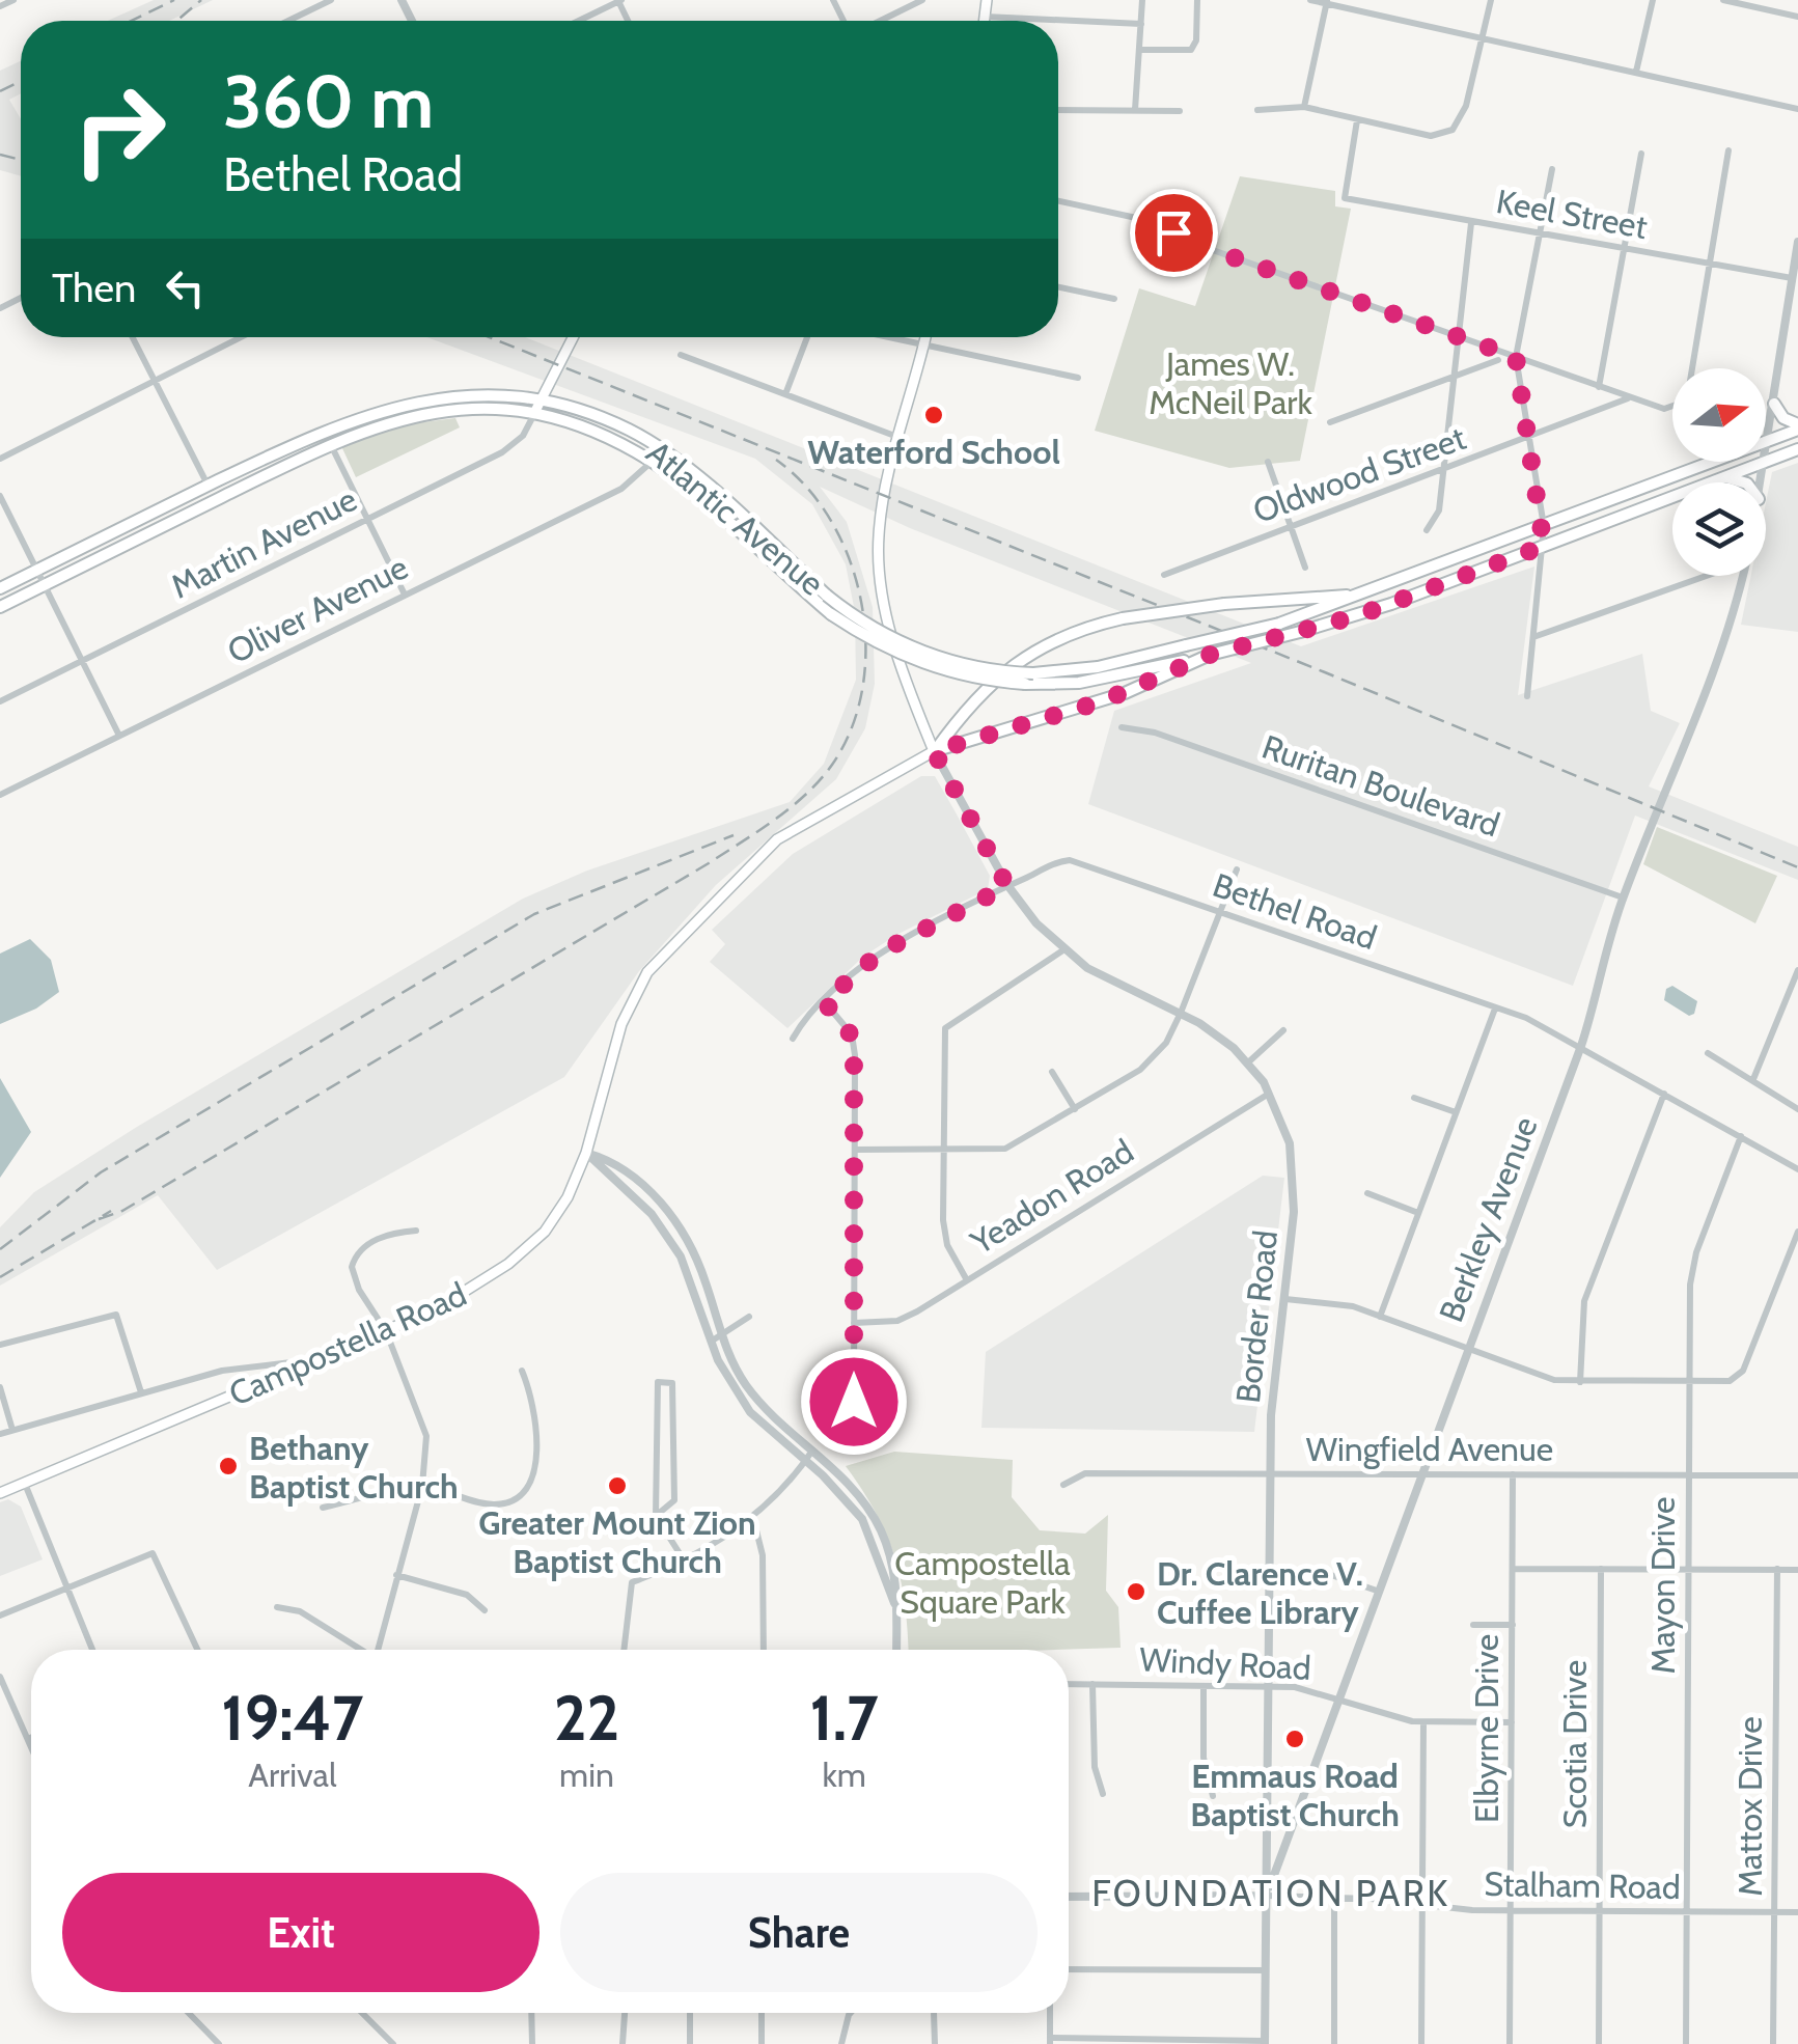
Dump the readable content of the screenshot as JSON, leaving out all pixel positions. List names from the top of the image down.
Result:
{
  "streets": {
    "main road": ["Atlantic Avenue", "Campostella Road"],
    "street": [
      "Keel Street",
      "Oldwood Street",
      "Martin Avenue",
      "Oliver Avenue",
      "Ruritan Boulevard",
      "Bethel Road",
      "Yeadon Road",
      "Berkley Avenue",
      "Border Road",
      "Wingfield Avenue",
      "Mayon Drive",
      "Windy Road",
      "Elbyrne Drive",
      "Scotia Drive",
      "Mattox Drive",
      "Stalham Road"
    ]
  },
  "crossings": [
    ["Keel Street", "Berkley Avenue"],
    ["Atlantic Avenue", "Martin Avenue"],
    ["Atlantic Avenue", "Oliver Avenue"],
    ["Ruritan Boulevard", "Berkley Avenue"],
    ["Bethel Road", "Berkley Avenue"],
    ["Bethel Road", "Border Road"],
    ["Bethel Road", "Mayon Drive"],
    ["Yeadon Road", "Border Road"],
    ["Berkley Avenue", "Border Road"],
    ["Berkley Avenue", "Wingfield Avenue"],
    ["Berkley Avenue", "Windy Road"],
    ["Berkley Avenue", "Stalham Road"],
    ["Border Road", "Campostella Road"],
    ["Border Road", "Wingfield Avenue"],
    ["Border Road", "Windy Road"],
    ["Border Road", "Stalham Road"],
    ["Wingfield Avenue", "Mayon Drive"],
    ["Wingfield Avenue", "Elbyrne Drive"],
    ["Mayon Drive", "Stalham Road"],
    ["Windy Road", "Elbyrne Drive"],
    ["Elbyrne Drive", "Stalham Road"],
    ["Scotia Drive", "Stalham Road"],
    ["Mattox Drive", "Stalham Road"]
  ],
  "districts": ["FOUNDATION PARK"],
  "parks": ["James W. McNeil Park", "Campostella Square Park"],
  "places": [
    "Waterford School",
    "Bethany Baptist Church",
    "Greater Mount Zion Baptist Church",
    "Dr. Clarence V. Cuffee Library",
    "Emmaus Road Baptist Church"
  ],
  "north": "right",
  "page": {
    "turn": ["360 m", "Bethel Road"],
    "then": "Then",
    "eta": [
      "19:47",
      "Arrival",
      "22",
      "min",
      "1.7",
      "km"
    ],
    "buttons": ["Exit", "Share"]
  }
}
